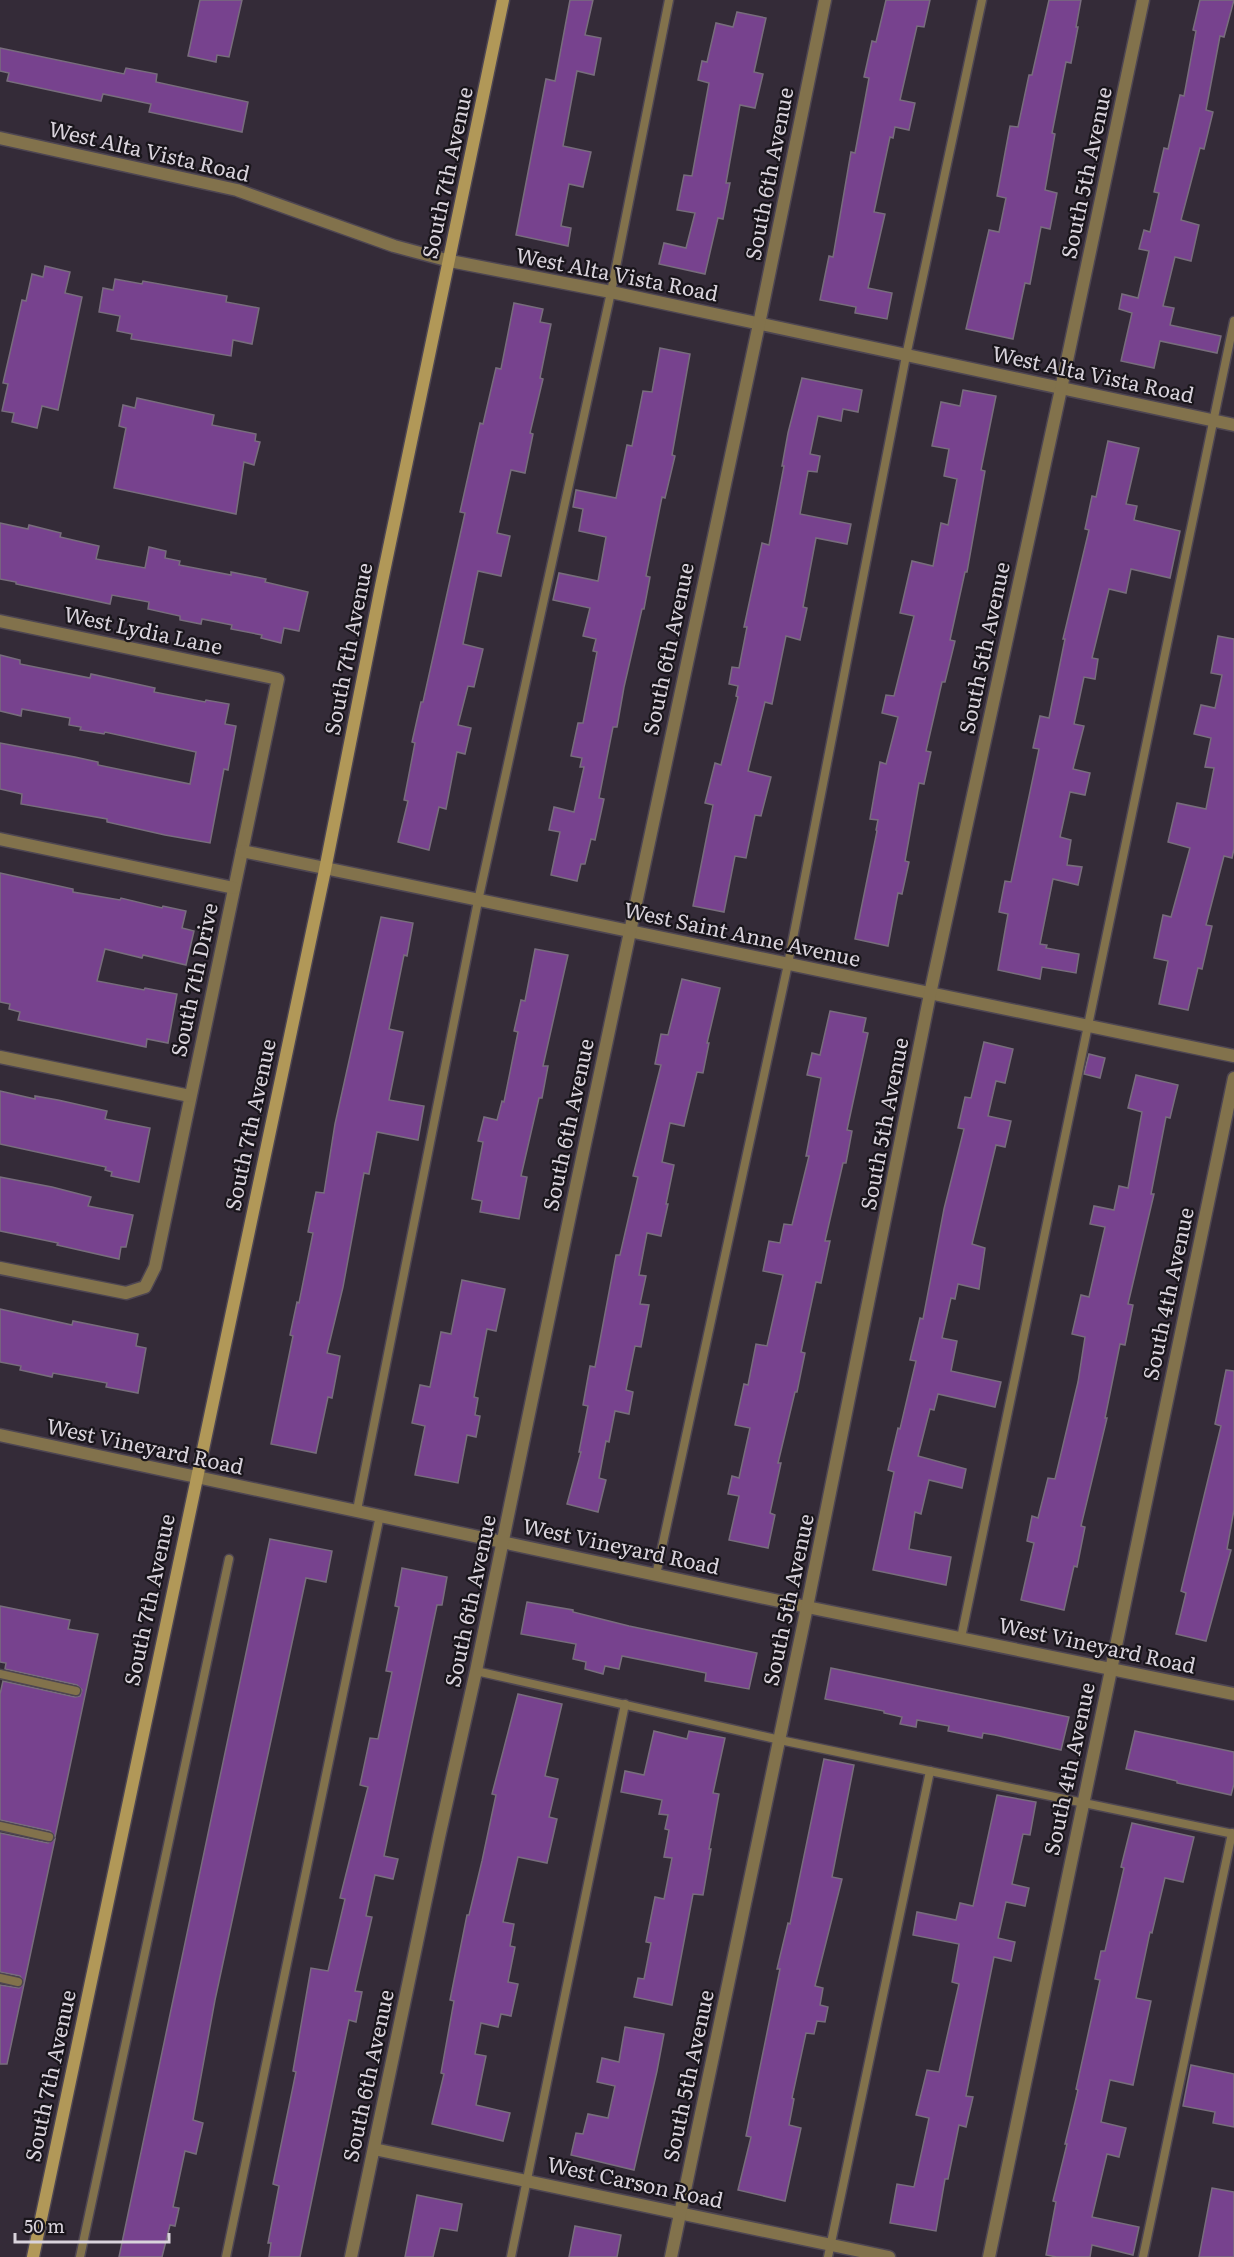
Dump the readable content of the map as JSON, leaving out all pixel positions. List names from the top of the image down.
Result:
{
  "streets": {
    "main road": ["South 7th Avenue"],
    "street": [
      "West Alta Vista Road",
      "South 5th Avenue",
      "South 6th Avenue",
      "West Lydia Lane",
      "West Saint Anne Avenue",
      "South 7th Drive",
      "South 4th Avenue",
      "West Vineyard Road",
      "West Carson Road"
    ]
  },
  "crossings": [
    ["West Alta Vista Road", "South 7th Avenue"],
    ["West Alta Vista Road", "South 5th Avenue"],
    ["West Alta Vista Road", "South 6th Avenue"],
    ["South 7th Avenue", "West Saint Anne Avenue"],
    ["South 7th Avenue", "West Vineyard Road"],
    ["South 5th Avenue", "West Saint Anne Avenue"],
    ["South 5th Avenue", "West Vineyard Road"],
    ["South 5th Avenue", "West Carson Road"],
    ["South 6th Avenue", "West Saint Anne Avenue"],
    ["South 6th Avenue", "West Vineyard Road"],
    ["South 6th Avenue", "West Carson Road"],
    ["West Lydia Lane", "South 7th Drive"],
    ["West Saint Anne Avenue", "South 7th Drive"],
    ["South 4th Avenue", "West Vineyard Road"]
  ],
  "scale_bar": "50 m"
}
